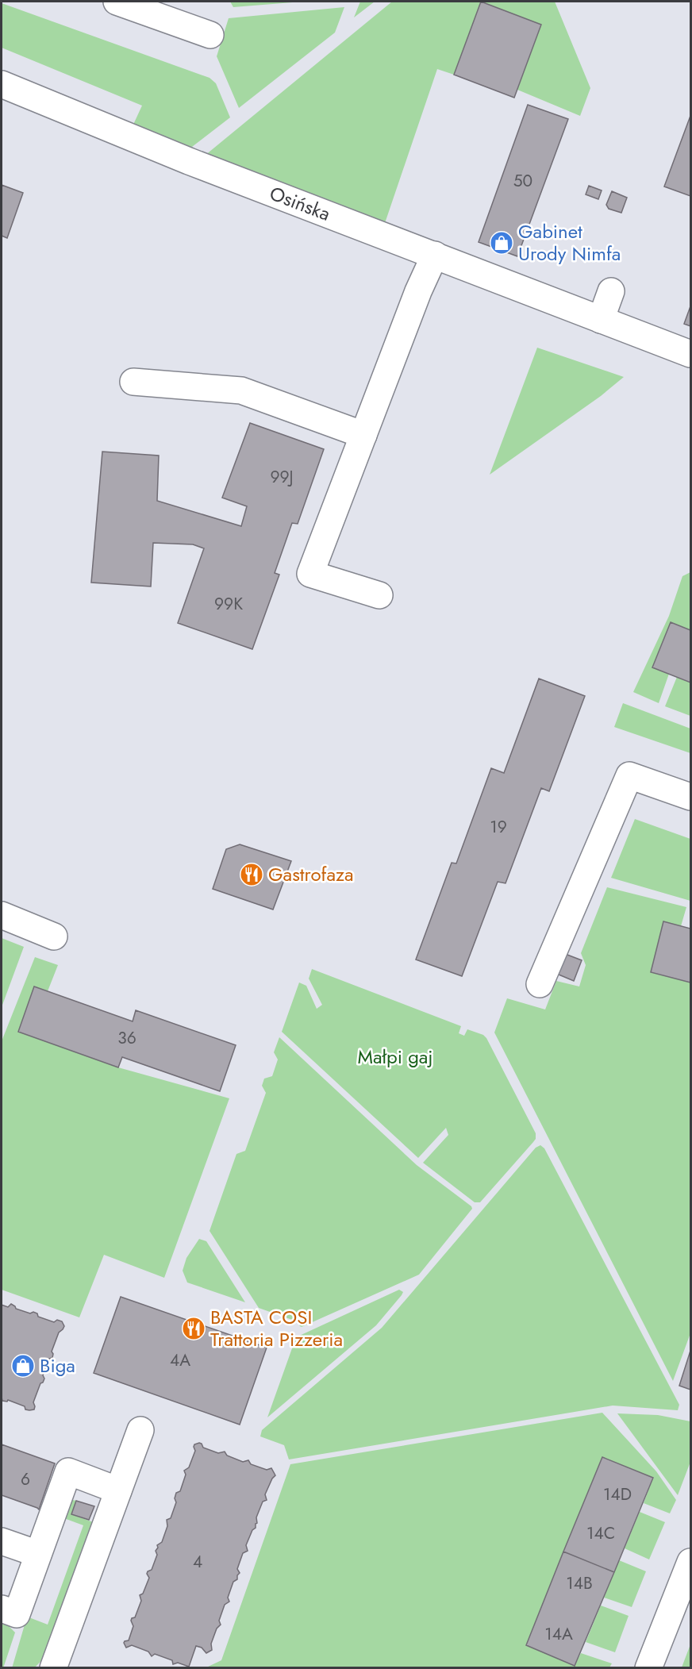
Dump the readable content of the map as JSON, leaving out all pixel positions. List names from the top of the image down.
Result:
{
  "streets": {
    "street": ["Osińska"]
  },
  "parks": ["Małpi gaj"],
  "places": {
    "shop": ["Gabinet Urody Nimfa", "Biga"],
    "restaurant": ["Gastrofaza", "BASTA COSI Trattoria Pizzeria"]
  },
  "house_numbers": [
    "50",
    "99J",
    "99K",
    "19",
    "36",
    "4A",
    "6",
    "14D",
    "14C",
    "4",
    "14B",
    "14A"
  ]
}
